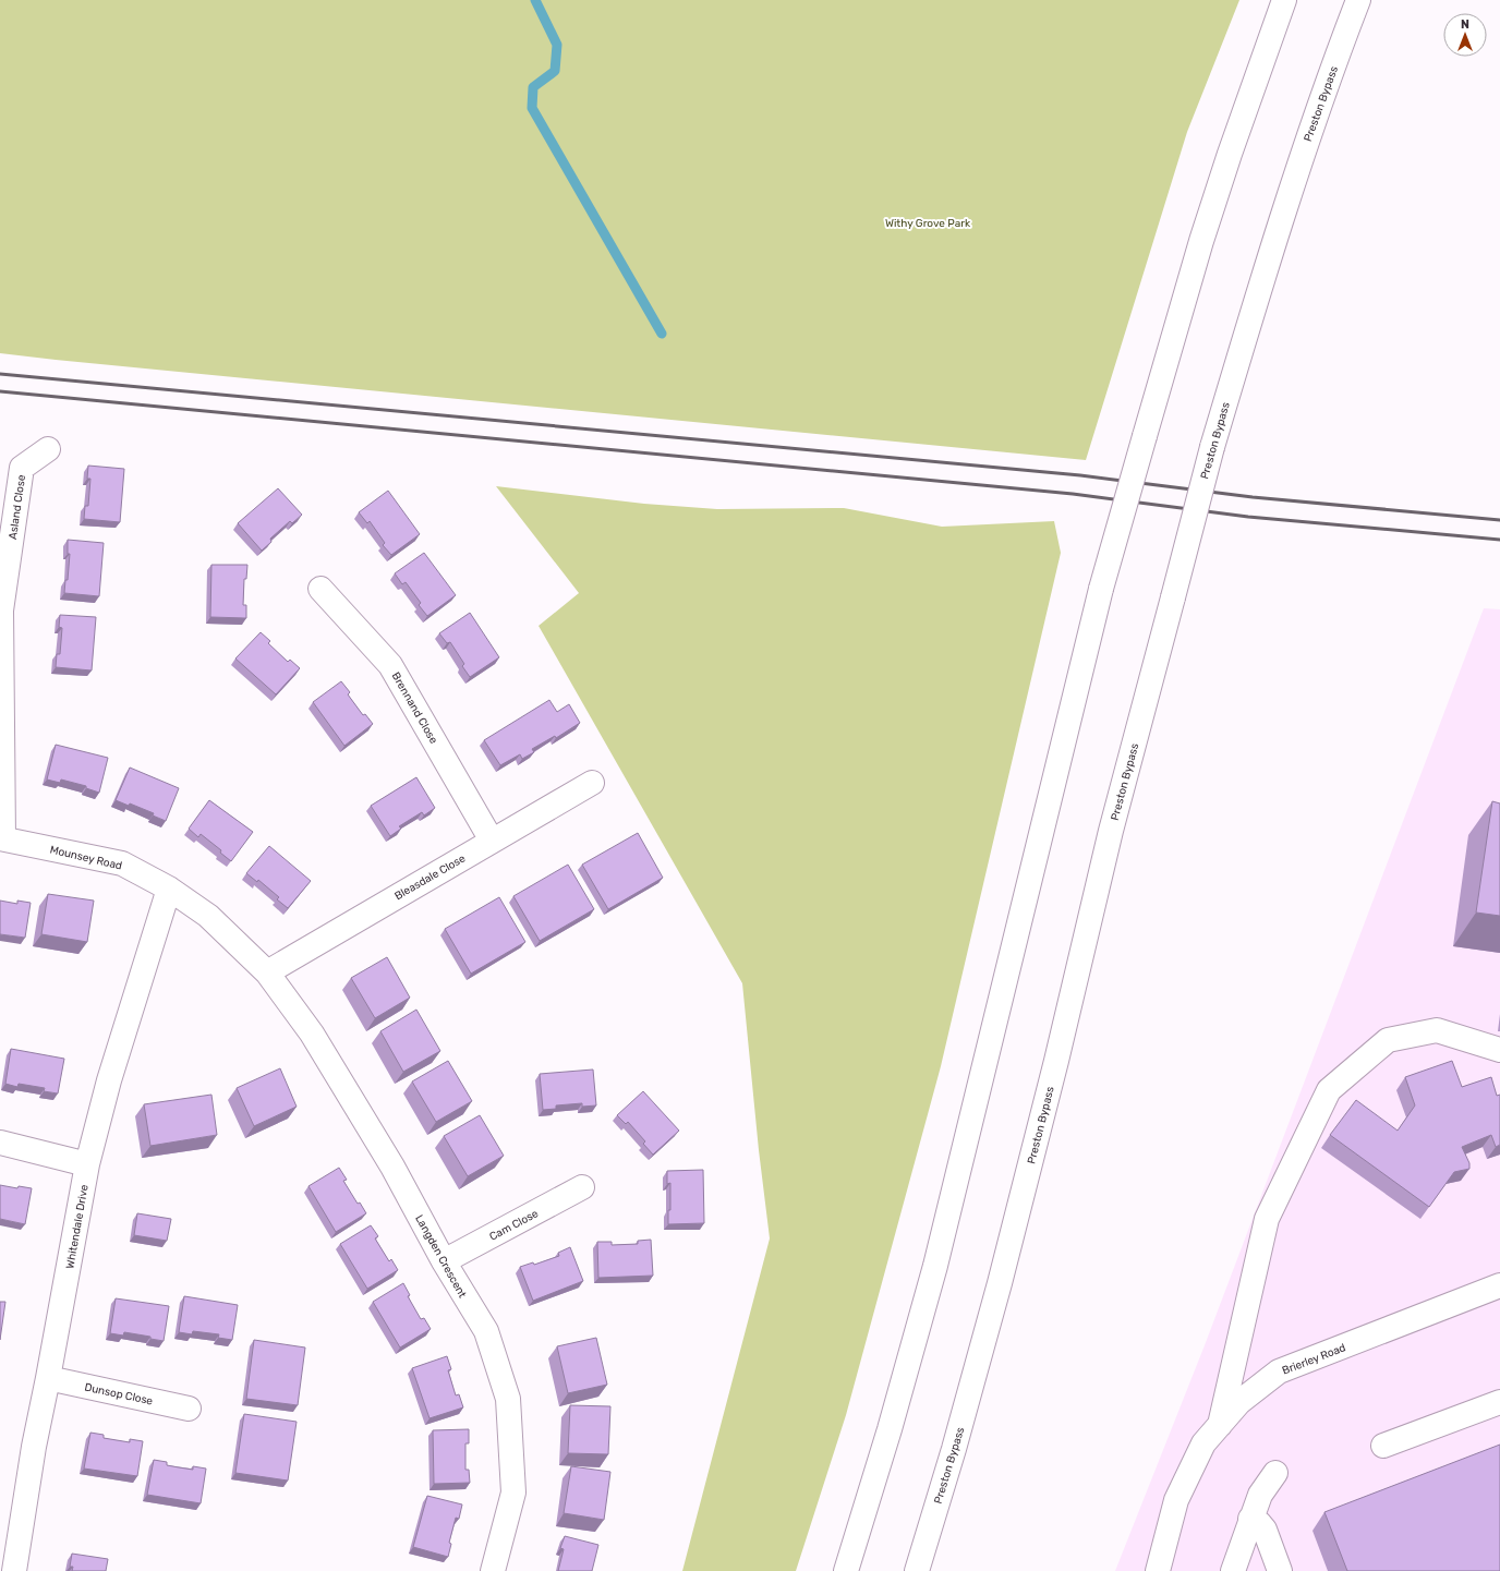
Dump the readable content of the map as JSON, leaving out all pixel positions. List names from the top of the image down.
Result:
{
  "streets": {
    "main road": [
      "Preston Bypass",
      "Asland Close",
      "Brennand Close",
      "Mounsey Road",
      "Bleasdale Close",
      "Cam Close",
      "Whitendale Drive",
      "Langden Crescent",
      "Brierley Road",
      "Dunsop Close"
    ]
  },
  "crossings": [
    ["Asland Close", "Mounsey Road"],
    ["Brennand Close", "Bleasdale Close"],
    ["Mounsey Road", "Bleasdale Close"],
    ["Mounsey Road", "Whitendale Drive"],
    ["Mounsey Road", "Langden Crescent"],
    ["Bleasdale Close", "Langden Crescent"],
    ["Cam Close", "Langden Crescent"],
    ["Whitendale Drive", "Dunsop Close"]
  ],
  "parks": ["Withy Grove Park"],
  "north": "top"
}
